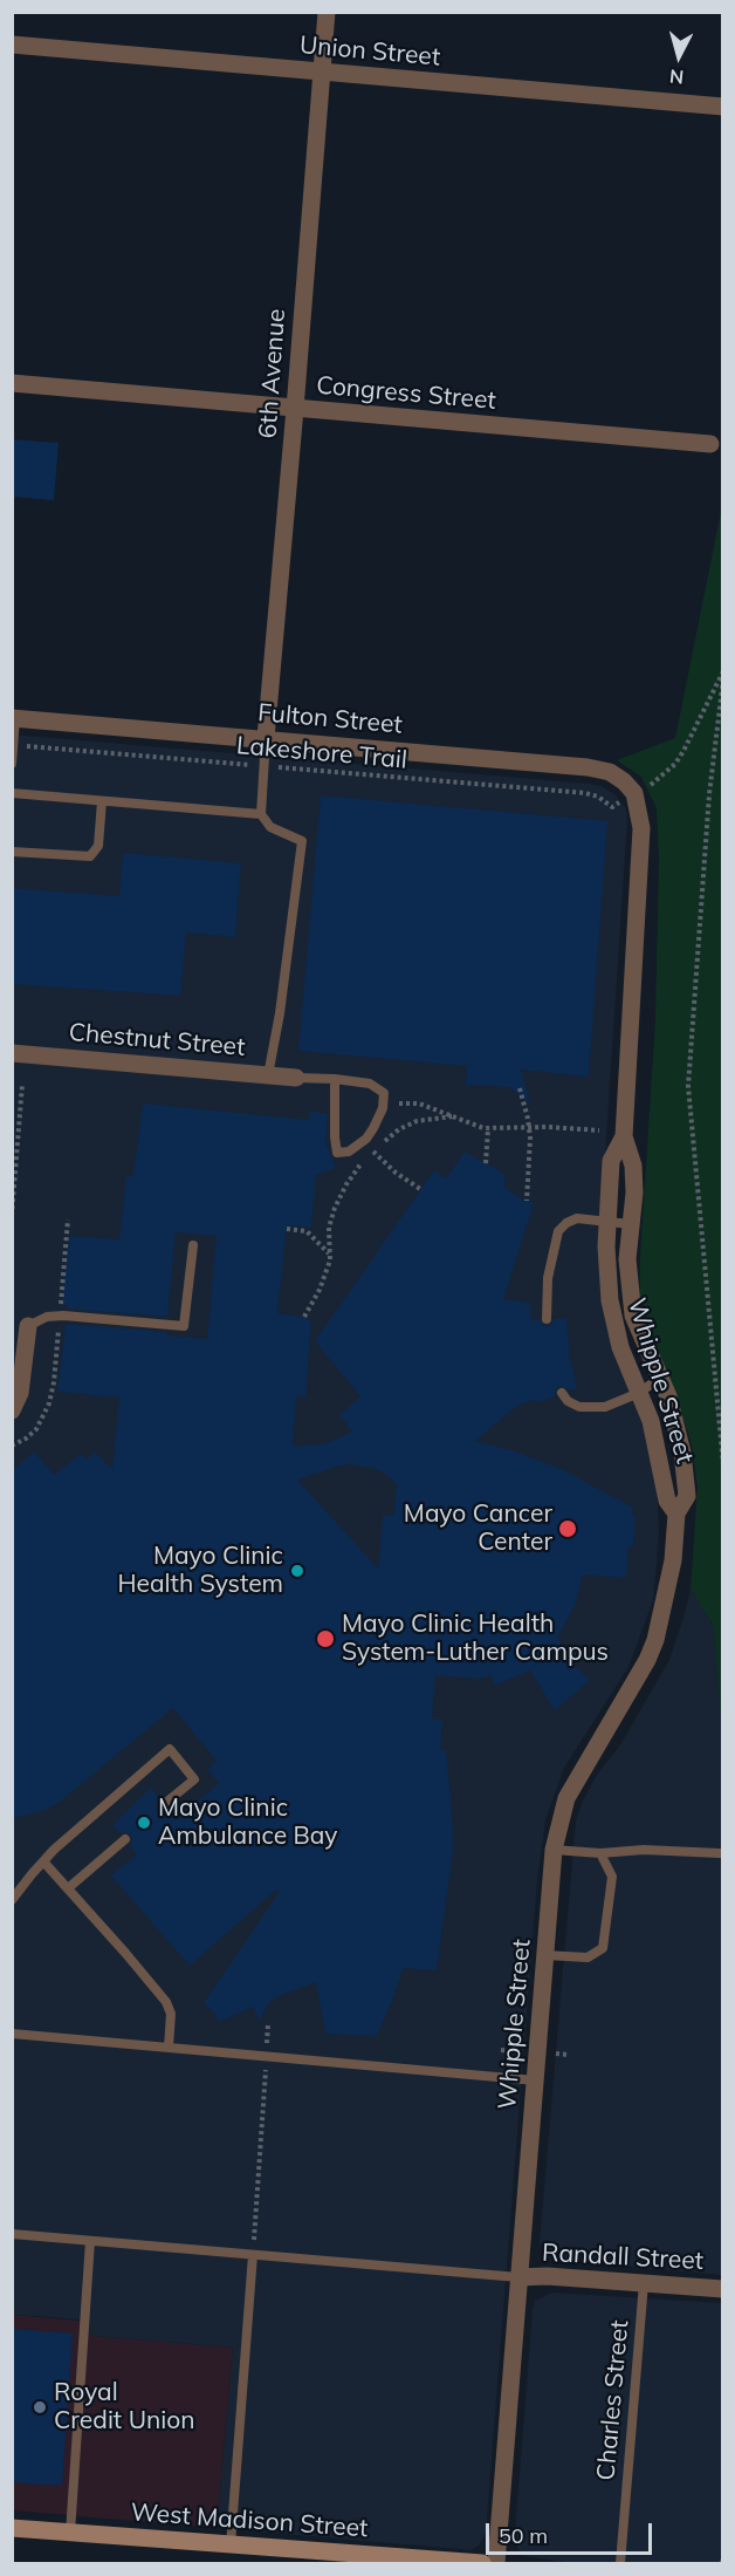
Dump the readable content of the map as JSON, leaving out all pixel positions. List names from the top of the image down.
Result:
{
  "streets": {
    "main road": ["West Madison Street"],
    "street": [
      "Union Street",
      "6th Avenue",
      "Congress Street",
      "Fulton Street",
      "Chestnut Street",
      "Whipple Street",
      "Randall Street"
    ],
    "lane": ["Charles Street"],
    "path": ["Lakeshore Trail"]
  },
  "crossings": [
    ["Union Street", "6th Avenue"],
    ["6th Avenue", "Congress Street"],
    ["6th Avenue", "Fulton Street"],
    ["Fulton Street", "Lakeshore Trail"],
    ["Fulton Street", "Whipple Street"],
    ["Lakeshore Trail", "Whipple Street"],
    ["Whipple Street", "Randall Street"],
    ["Randall Street", "Charles Street"]
  ],
  "places": [
    "Mayo Cancer Center",
    "Mayo Clinic Health System",
    "Mayo Clinic Health System-Luther Campus",
    "Mayo Clinic Ambulance Bay",
    "Royal Credit Union"
  ],
  "scale_bar": "50 m",
  "north": "bottom"
}
